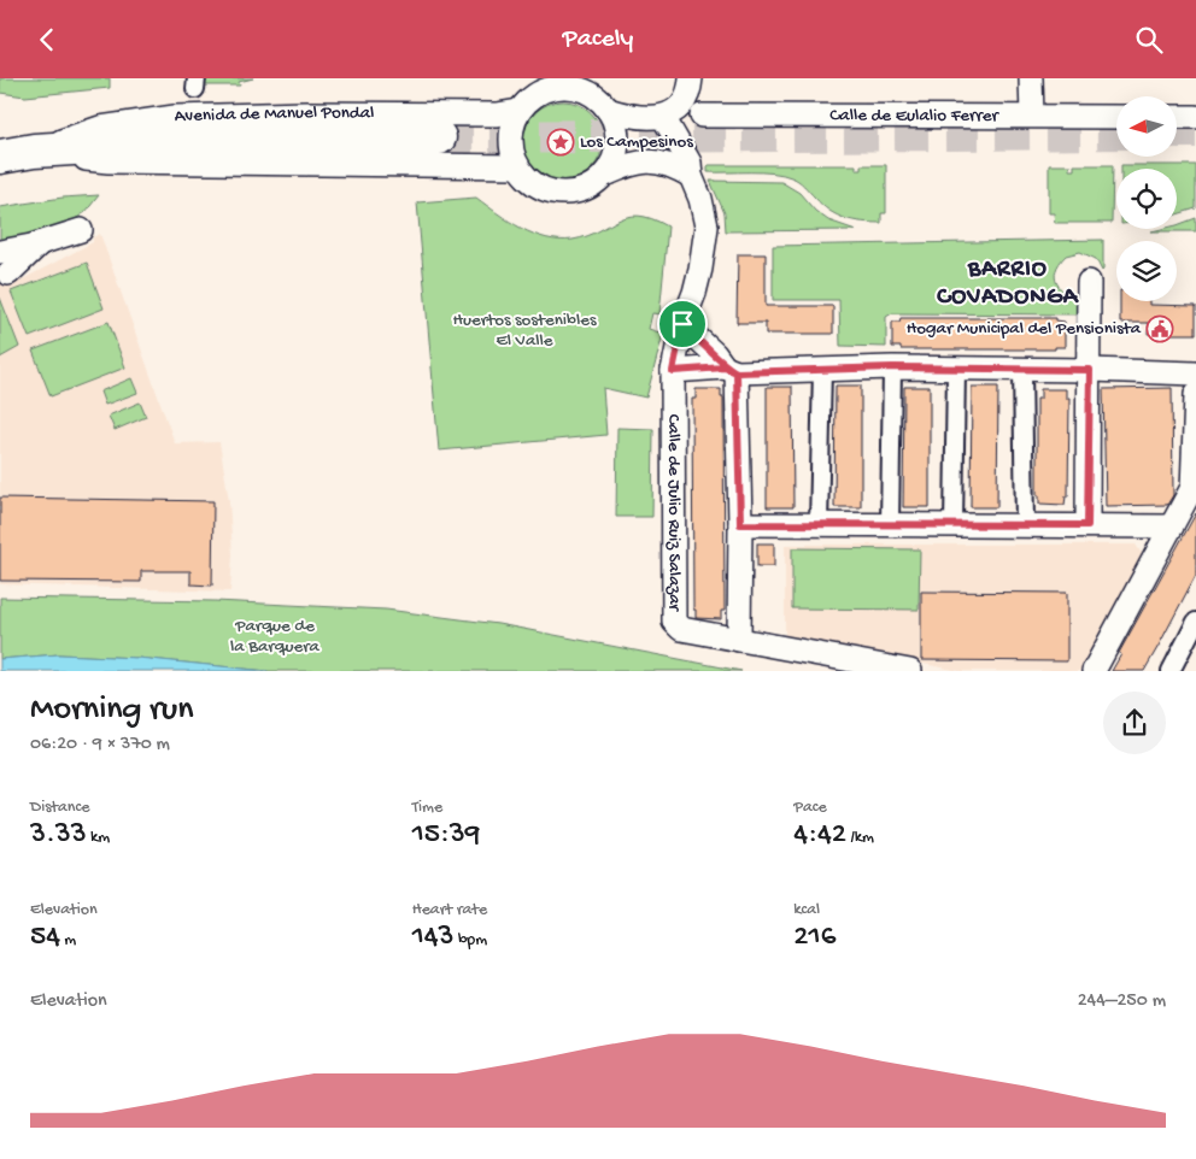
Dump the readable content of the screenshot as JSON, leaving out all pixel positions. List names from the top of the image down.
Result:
{
  "streets": {
    "main road": ["Avenida de Manuel Pondal"],
    "street": ["Calle de Eulalio Ferrer", "Calle de Julio Ruiz Salazar"]
  },
  "districts": ["BARRIO COVADONGA"],
  "parks": ["Huertos sostenibles El Valle", "Parque de la Barquera"],
  "places": {
    "place": ["Los Campesinos"],
    "public building": ["Hogar Municipal del Pensionista"]
  },
  "north": "left",
  "page": {
    "header": "Pacely",
    "heading": ["Morning run", "06:20 · 9 × 370 m"],
    "stats": [
      ["Distance", "3.33 km"],
      ["Time", "15:39"],
      ["Pace", "4:42 /km"],
      ["Elevation", "54 m"],
      ["Heart rate", "143 bpm"],
      ["kcal", "216"]
    ],
    "chart": ["Elevation", "244–250 m"]
  }
}
